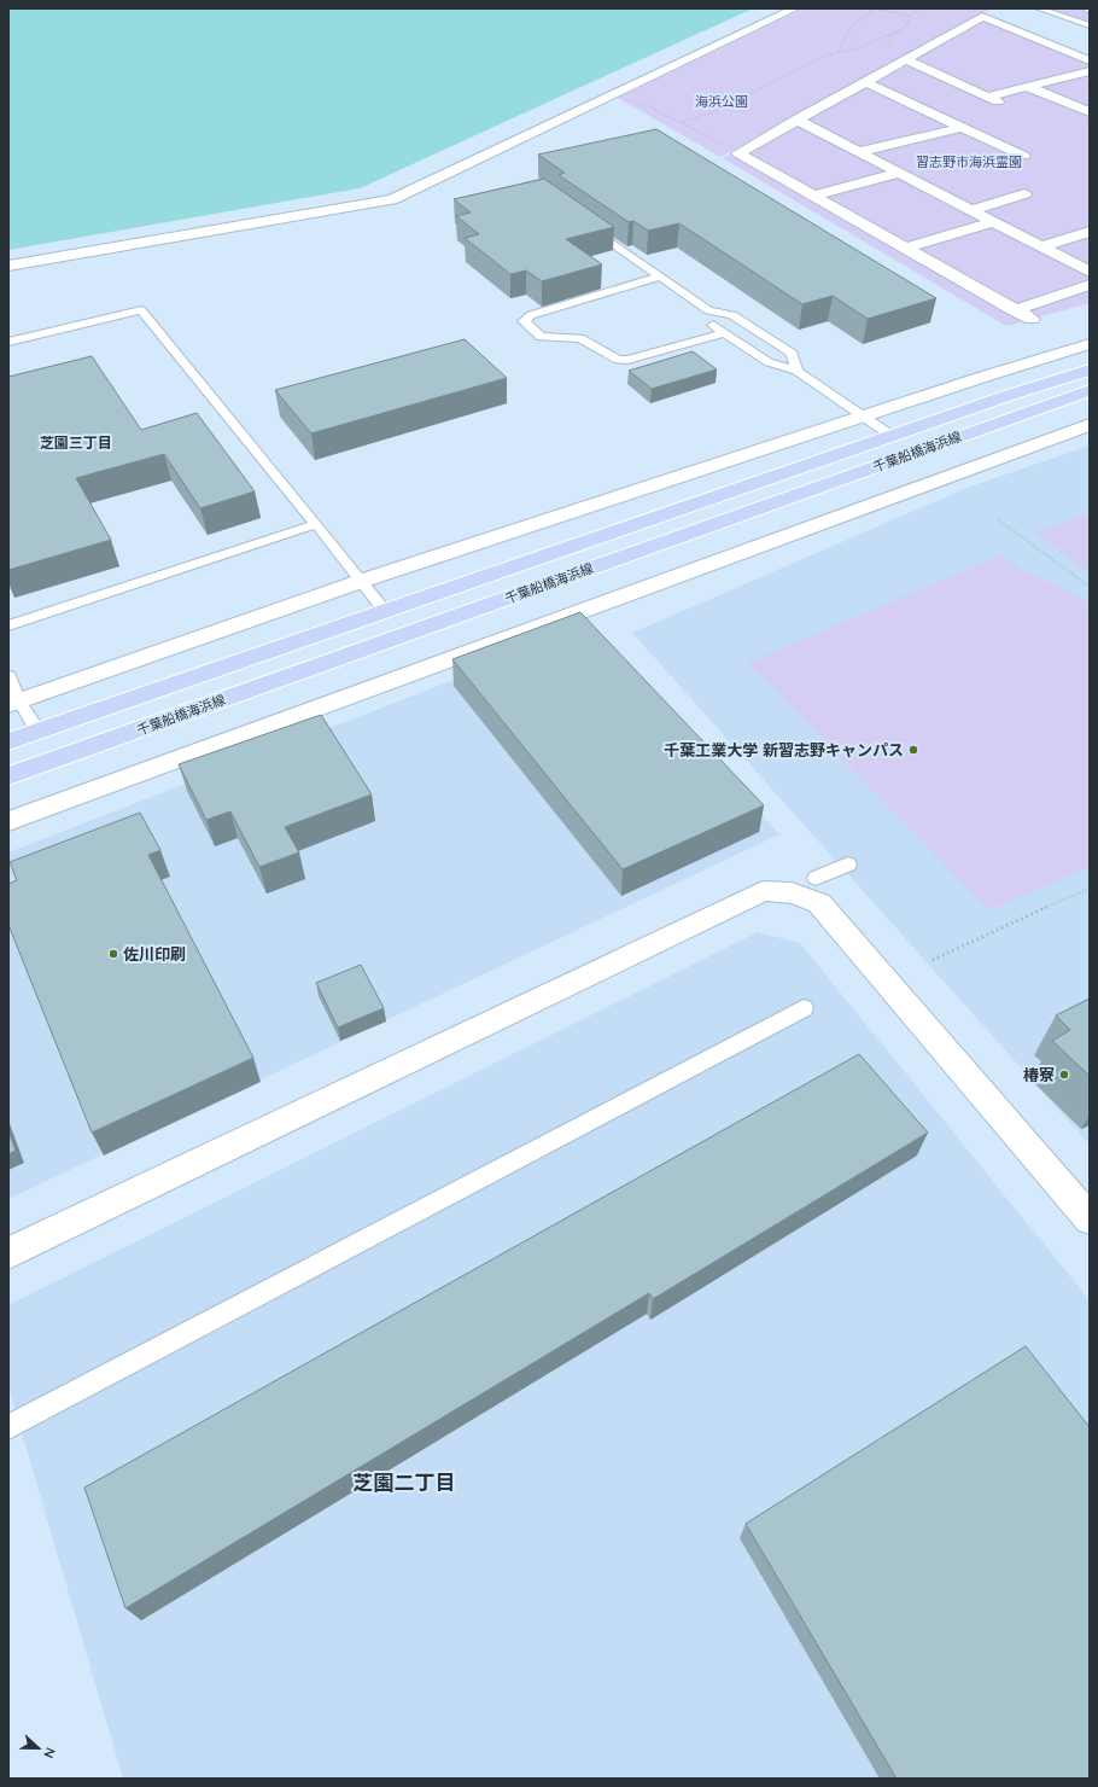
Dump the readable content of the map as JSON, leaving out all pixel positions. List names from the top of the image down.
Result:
{
  "streets": {
    "main road": ["千葉船橋海浜線"]
  },
  "districts": ["芝園三丁目", "芝園二丁目"],
  "parks": ["海浜公園", "習志野市海浜霊園"],
  "places": ["千葉工業大学 新習志野キャンパス", "佐川印刷", "椿寮"],
  "north": "right"
}
